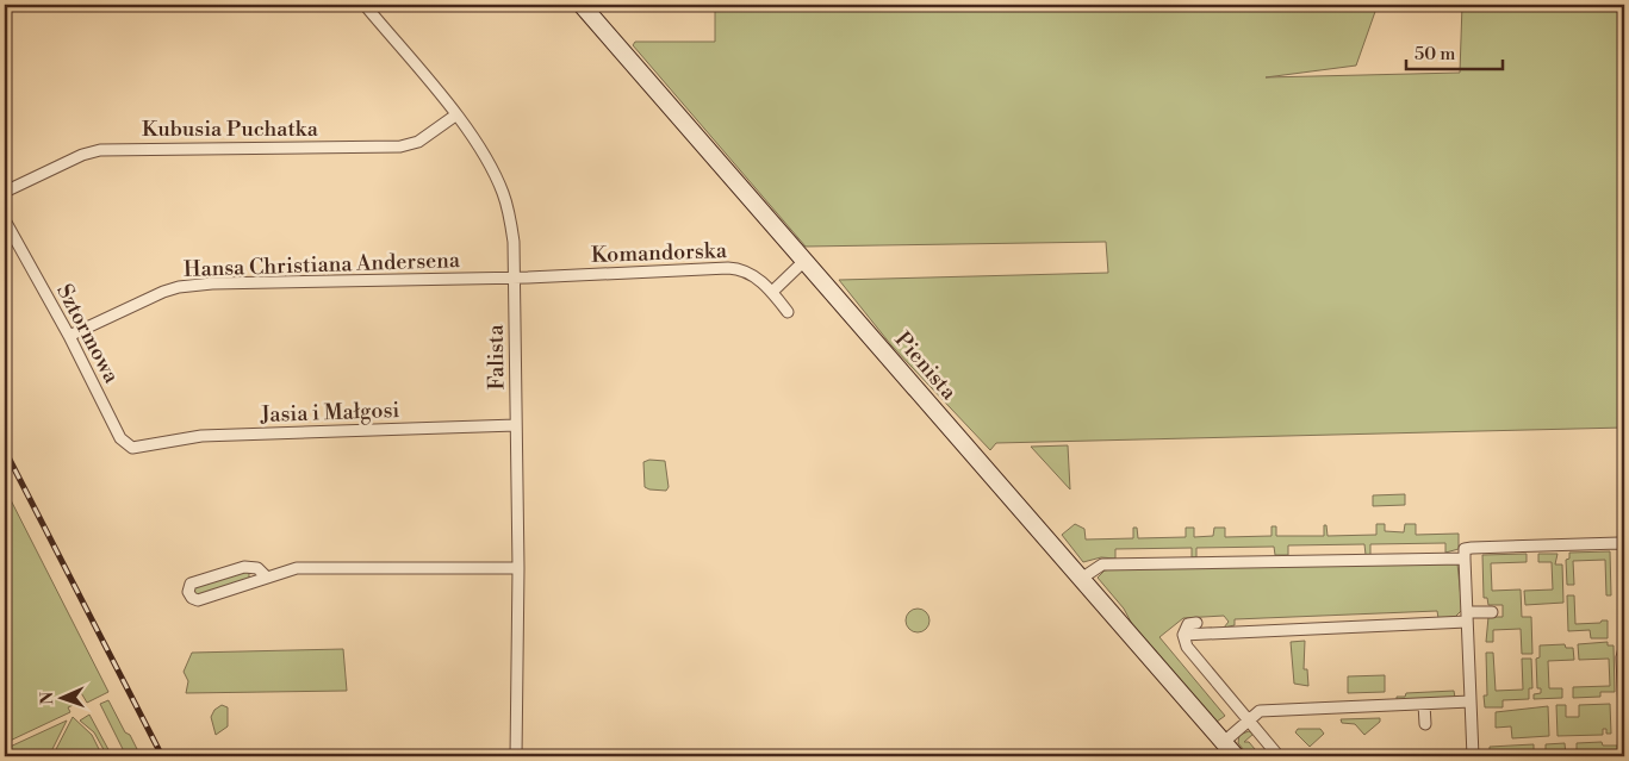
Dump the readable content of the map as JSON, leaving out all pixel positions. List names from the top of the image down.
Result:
{
  "streets": {
    "street": [
      "Kubusia Puchatka",
      "Komandorska",
      "Hansa Christiana Andersena",
      "Sztormowa",
      "Falista",
      "Pienista",
      "Jasia i Małgosi"
    ]
  },
  "crossings": [
    ["Kubusia Puchatka", "Falista"],
    ["Komandorska", "Hansa Christiana Andersena"],
    ["Komandorska", "Falista"],
    ["Hansa Christiana Andersena", "Sztormowa"],
    ["Hansa Christiana Andersena", "Falista"],
    ["Sztormowa", "Jasia i Małgosi"],
    ["Falista", "Jasia i Małgosi"]
  ],
  "scale_bar": "50 m",
  "north": "left"
}
